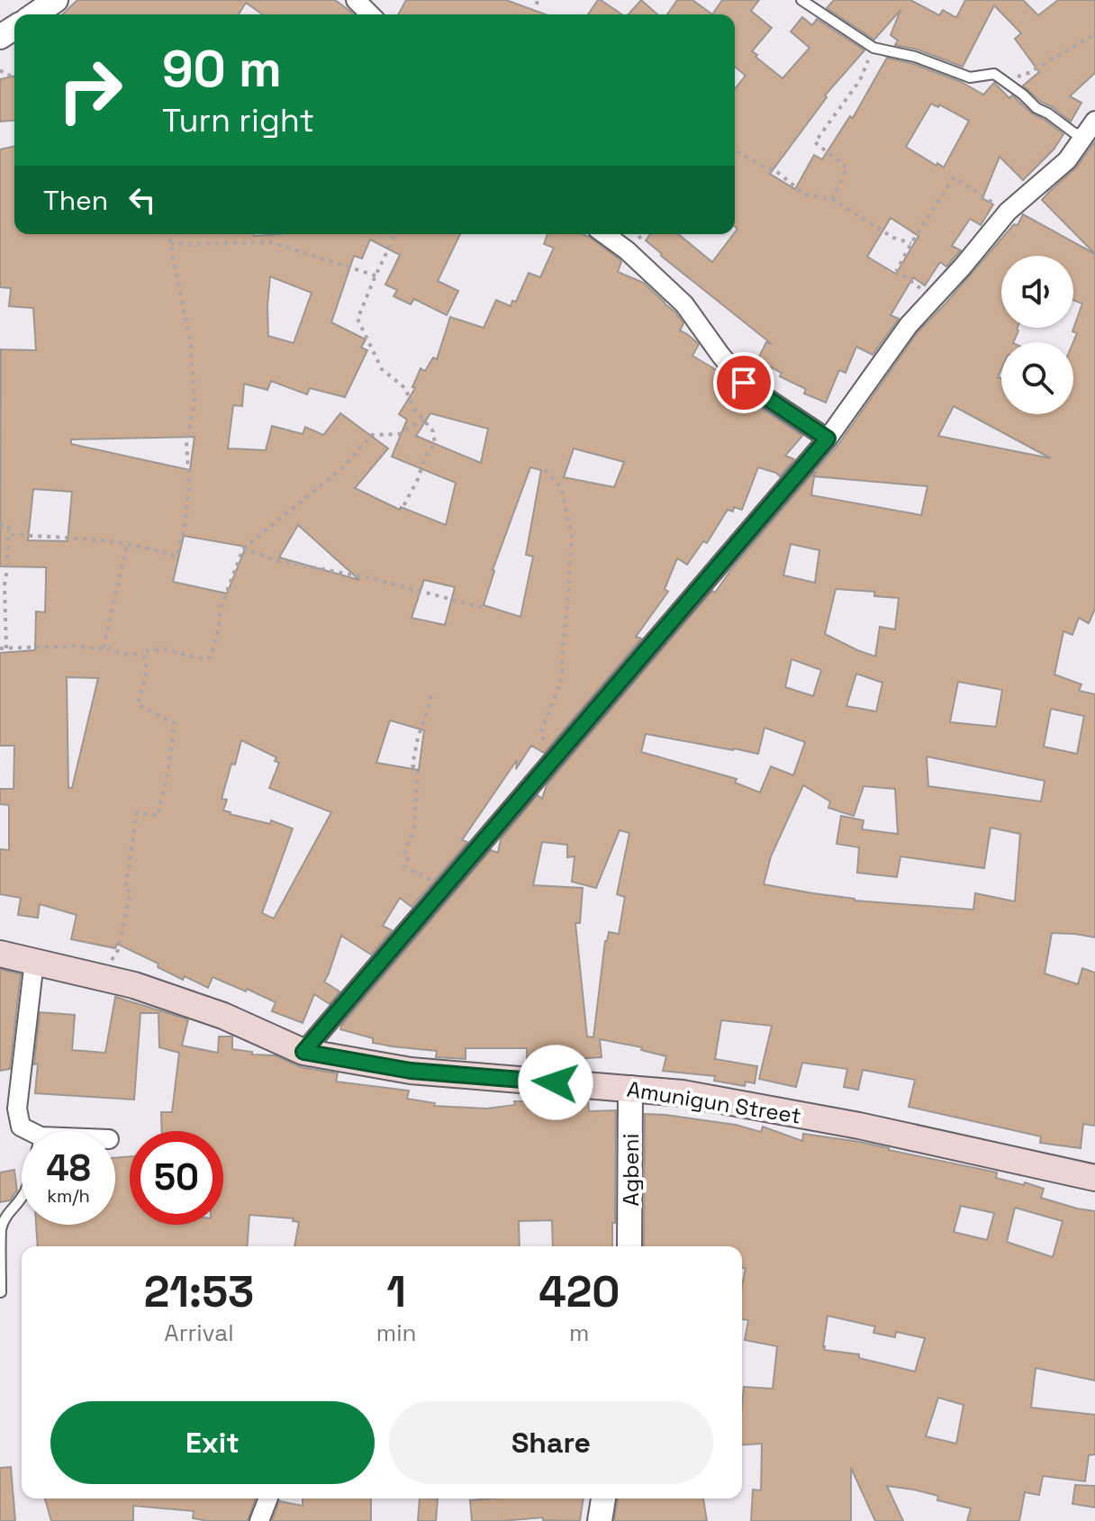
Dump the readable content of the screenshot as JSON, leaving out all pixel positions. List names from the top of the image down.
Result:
{
  "streets": {
    "main road": ["Amunigun Street"],
    "street": ["Agbeni"]
  },
  "crossings": [
    ["Amunigun Street", "Agbeni"]
  ],
  "page": {
    "turn": ["90 m", "Turn right"],
    "then": "Then",
    "speed": "48 km/h",
    "limit": "50",
    "eta": [
      "21:53",
      "Arrival",
      "1",
      "min",
      "420",
      "m"
    ],
    "buttons": ["Exit", "Share"]
  }
}
